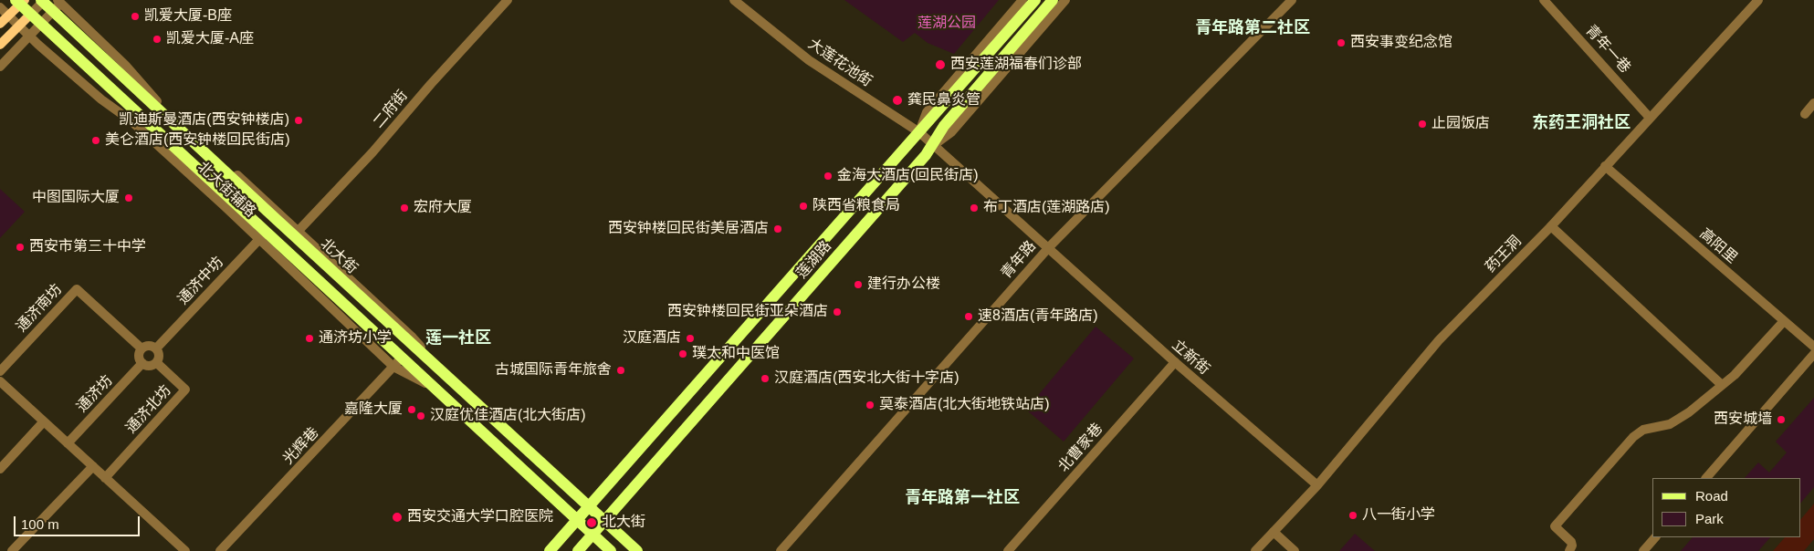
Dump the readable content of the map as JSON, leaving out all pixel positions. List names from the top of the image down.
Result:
{
  "streets": {
    "main road": ["北大街", "莲湖路"],
    "street": [
      "青年一巷",
      "大莲花池街",
      "二府街",
      "北大街辅路",
      "高阳里",
      "药王洞",
      "青年路",
      "通济中坊",
      "通济南坊",
      "立新街",
      "通济坊",
      "通济北坊",
      "光辉巷",
      "北曹家巷"
    ]
  },
  "crossings": [
    ["青年一巷", "药王洞"],
    ["大莲花池街", "莲湖路"],
    ["大莲花池街", "立新街"],
    ["二府街", "北大街"],
    ["北大街辅路", "北大街"],
    ["北大街辅路", "通济中坊"],
    ["北大街辅路", "光辉巷"],
    ["高阳里", "药王洞"],
    ["药王洞", "立新街"],
    ["北大街", "莲湖路"],
    ["北大街", "通济中坊"],
    ["北大街", "光辉巷"],
    ["莲湖路", "立新街"],
    ["青年路", "立新街"],
    ["通济中坊", "通济南坊"],
    ["通济中坊", "通济坊"],
    ["通济中坊", "通济北坊"],
    ["通济南坊", "通济坊"],
    ["通济南坊", "通济北坊"],
    ["立新街", "北曹家巷"],
    ["通济坊", "通济北坊"]
  ],
  "districts": [
    "青年路第二社区",
    "东药王洞社区",
    "莲一社区",
    "青年路第一社区"
  ],
  "parks": ["莲湖公园"],
  "places": [
    "凯爱大厦-B座",
    "凯爱大厦-A座",
    "西安事变纪念馆",
    "西安莲湖福春们诊部",
    "龚民鼻炎管",
    "凯迪斯曼酒店(西安钟楼店)",
    "止园饭店",
    "美仑酒店(西安钟楼回民街店)",
    "金海大酒店(回民街店)",
    "中图国际大厦",
    "陕西省粮食局",
    "宏府大厦",
    "布丁酒店(莲湖路店)",
    "西安钟楼回民街美居酒店",
    "西安市第三十中学",
    "建行办公楼",
    "西安钟楼回民街亚朵酒店",
    "速8酒店(青年路店)",
    "通济坊小学",
    "汉庭酒店",
    "璞太和中医馆",
    "古城国际青年旅舍",
    "汉庭酒店(西安北大街十字店)",
    "莫泰酒店(北大街地铁站店)",
    "嘉隆大厦",
    "汉庭优佳酒店(北大街店)",
    "西安城墙",
    "八一街小学",
    "西安交通大学口腔医院",
    "北大街"
  ],
  "legend": ["Road", "Park"],
  "scale_bar": "100 m"
}
